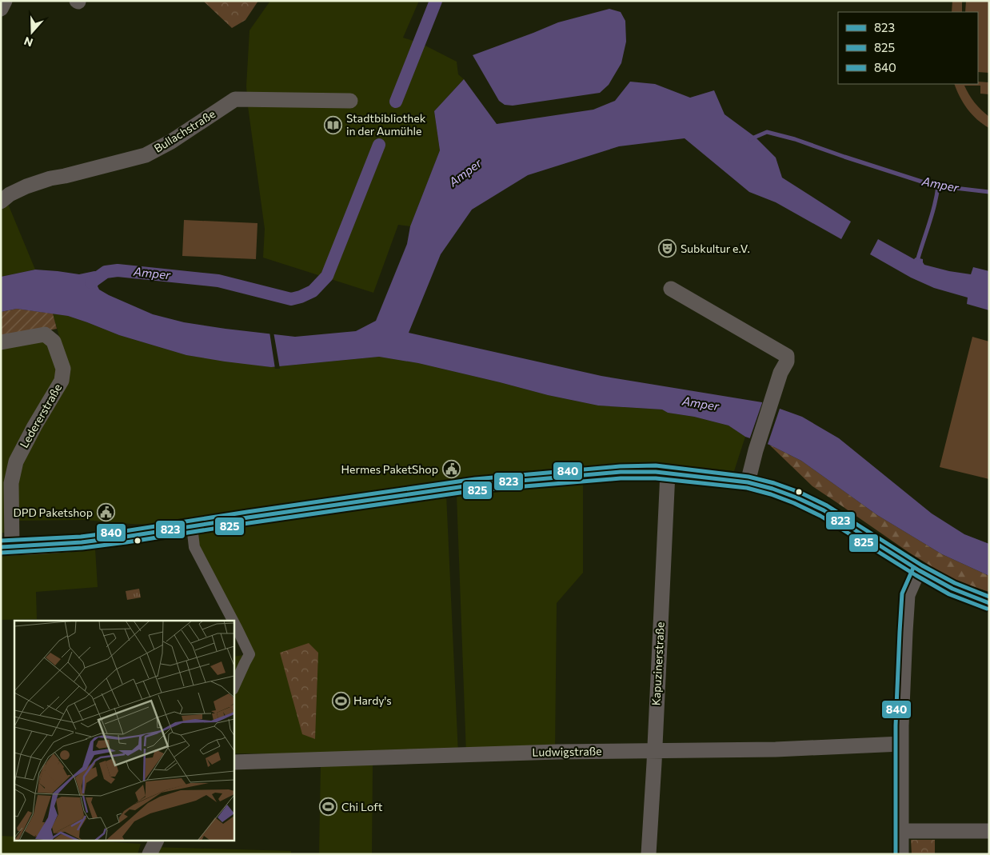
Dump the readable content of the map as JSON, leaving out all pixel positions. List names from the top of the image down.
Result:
{
  "streets": {
    "street": [
      "Bullachstraße",
      "Ledererstraße",
      "Kapuzinerstraße",
      "Ludwigstraße"
    ]
  },
  "crossings": [
    ["Kapuzinerstraße", "Ludwigstraße"]
  ],
  "water": ["Amper"],
  "places": {
    "library": ["Stadtbibliothek in der Aumühle"],
    "theatre": ["Subkultur e.V."],
    "public building": ["Hermes PaketShop", "DPD Paketshop"],
    "sports": ["Hardy's", "Chi Loft"]
  },
  "lines": ["transit line 840", "transit line 823", "transit line 825"],
  "legend": ["823", "825", "840"],
  "north": "bottom"
}
